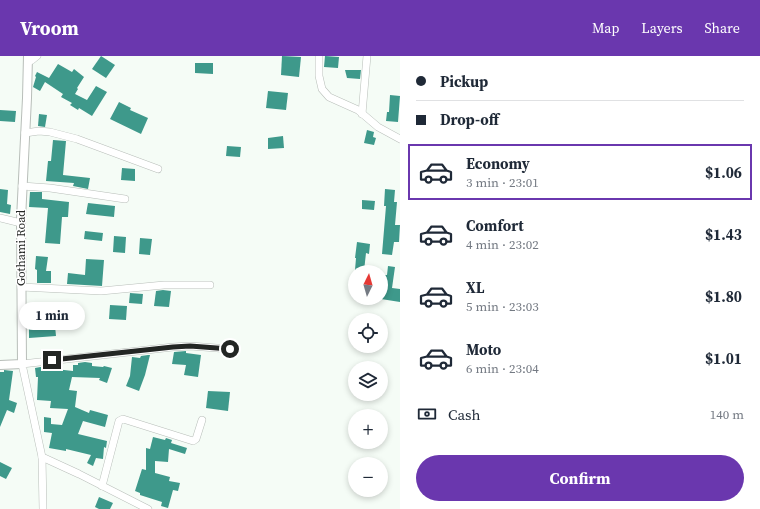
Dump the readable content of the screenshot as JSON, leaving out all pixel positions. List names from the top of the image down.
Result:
{
  "streets": {
    "street": ["Gothami Road"]
  },
  "north": "top",
  "page": {
    "header": "Vroom",
    "nav": ["Map", "Layers", "Share"],
    "banner": ["Pickup", "Drop-off"],
    "list": [
      {
        "name": "Economy",
        "note": "3 min · 23:01",
        "value": "$1.06"
      },
      {
        "name": "Comfort",
        "note": "4 min · 23:02",
        "value": "$1.43"
      },
      {
        "name": "XL",
        "note": "5 min · 23:03",
        "value": "$1.80"
      },
      {
        "name": "Moto",
        "note": "6 min · 23:04",
        "value": "$1.01"
      }
    ],
    "map_buttons": ["+", "−"],
    "bubble": "1 min",
    "pay": ["Cash", "140 m"],
    "buttons": "Confirm"
  }
}
